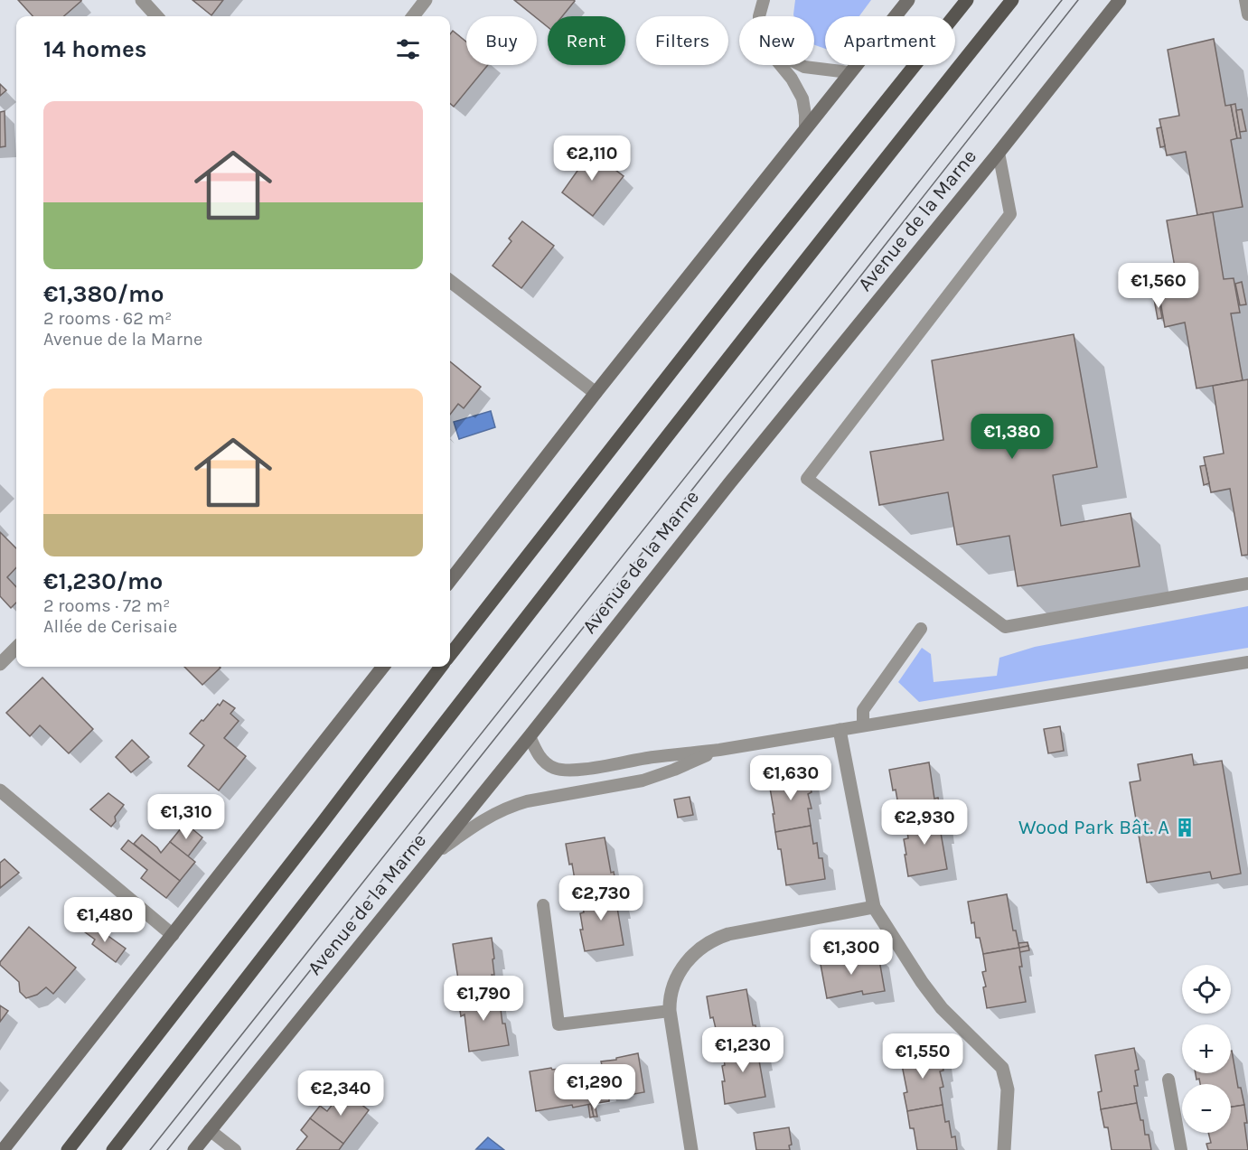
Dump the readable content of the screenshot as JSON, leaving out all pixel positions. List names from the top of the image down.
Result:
{
  "streets": {
    "street": ["Avenue de la Marne"]
  },
  "places": {
    "building": ["Wood Park Bât. A"]
  },
  "page": {
    "chip": [
      "Buy",
      "Rent",
      "Filters",
      "New",
      "Apartment"
    ],
    "heading": "14 homes",
    "list": [
      {
        "name": "€1,380/mo",
        "note": "2 rooms · 62 m² · Avenue de la Marne"
      },
      {
        "name": "€1,230/mo",
        "note": "2 rooms · 72 m² · Allée de Cerisaie"
      }
    ],
    "price": [
      "€2,110",
      "€1,560",
      "€1,380",
      "€1,630",
      "€1,310",
      "€2,930",
      "€2,730",
      "€1,480",
      "€1,300",
      "€1,790",
      "€1,230",
      "€1,550",
      "€1,290",
      "€2,340"
    ],
    "map_buttons": ["+", "−"]
  }
}
